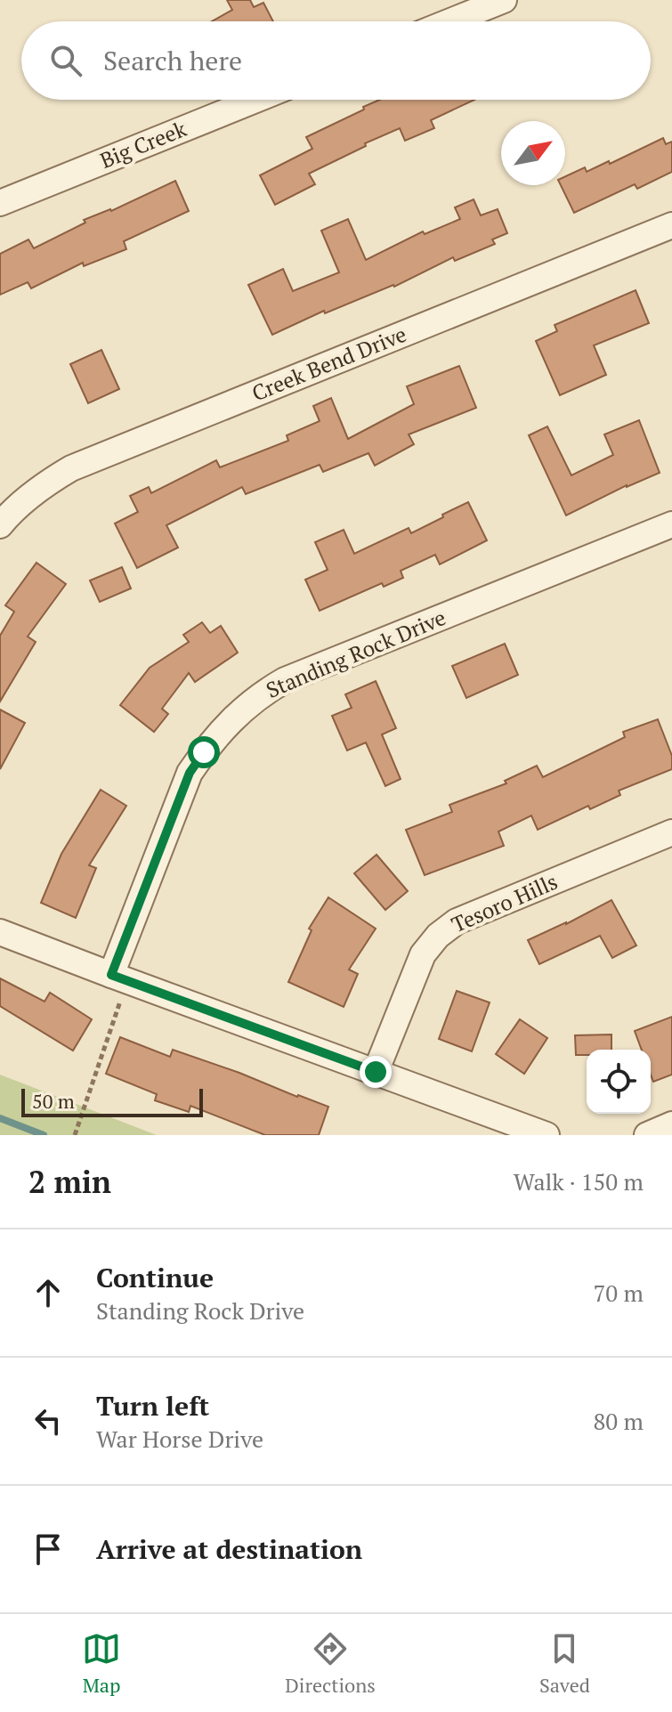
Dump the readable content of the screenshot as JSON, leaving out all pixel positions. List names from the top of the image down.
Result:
{
  "streets": {
    "street": [
      "Big Creek",
      "Creek Bend Drive",
      "Standing Rock Drive",
      "Tesoro Hills"
    ]
  },
  "scale_bar": "50 m",
  "north": "top right",
  "page": {
    "search": "Search here",
    "scale": "50 m",
    "heading": ["2 min", "Walk · 150 m"],
    "list": [
      ["Continue", "Standing Rock Drive", "70 m"],
      ["Turn left", "War Horse Drive", "80 m"],
      "Arrive at destination"
    ],
    "nav": ["Map", "Directions", "Saved"]
  }
}
